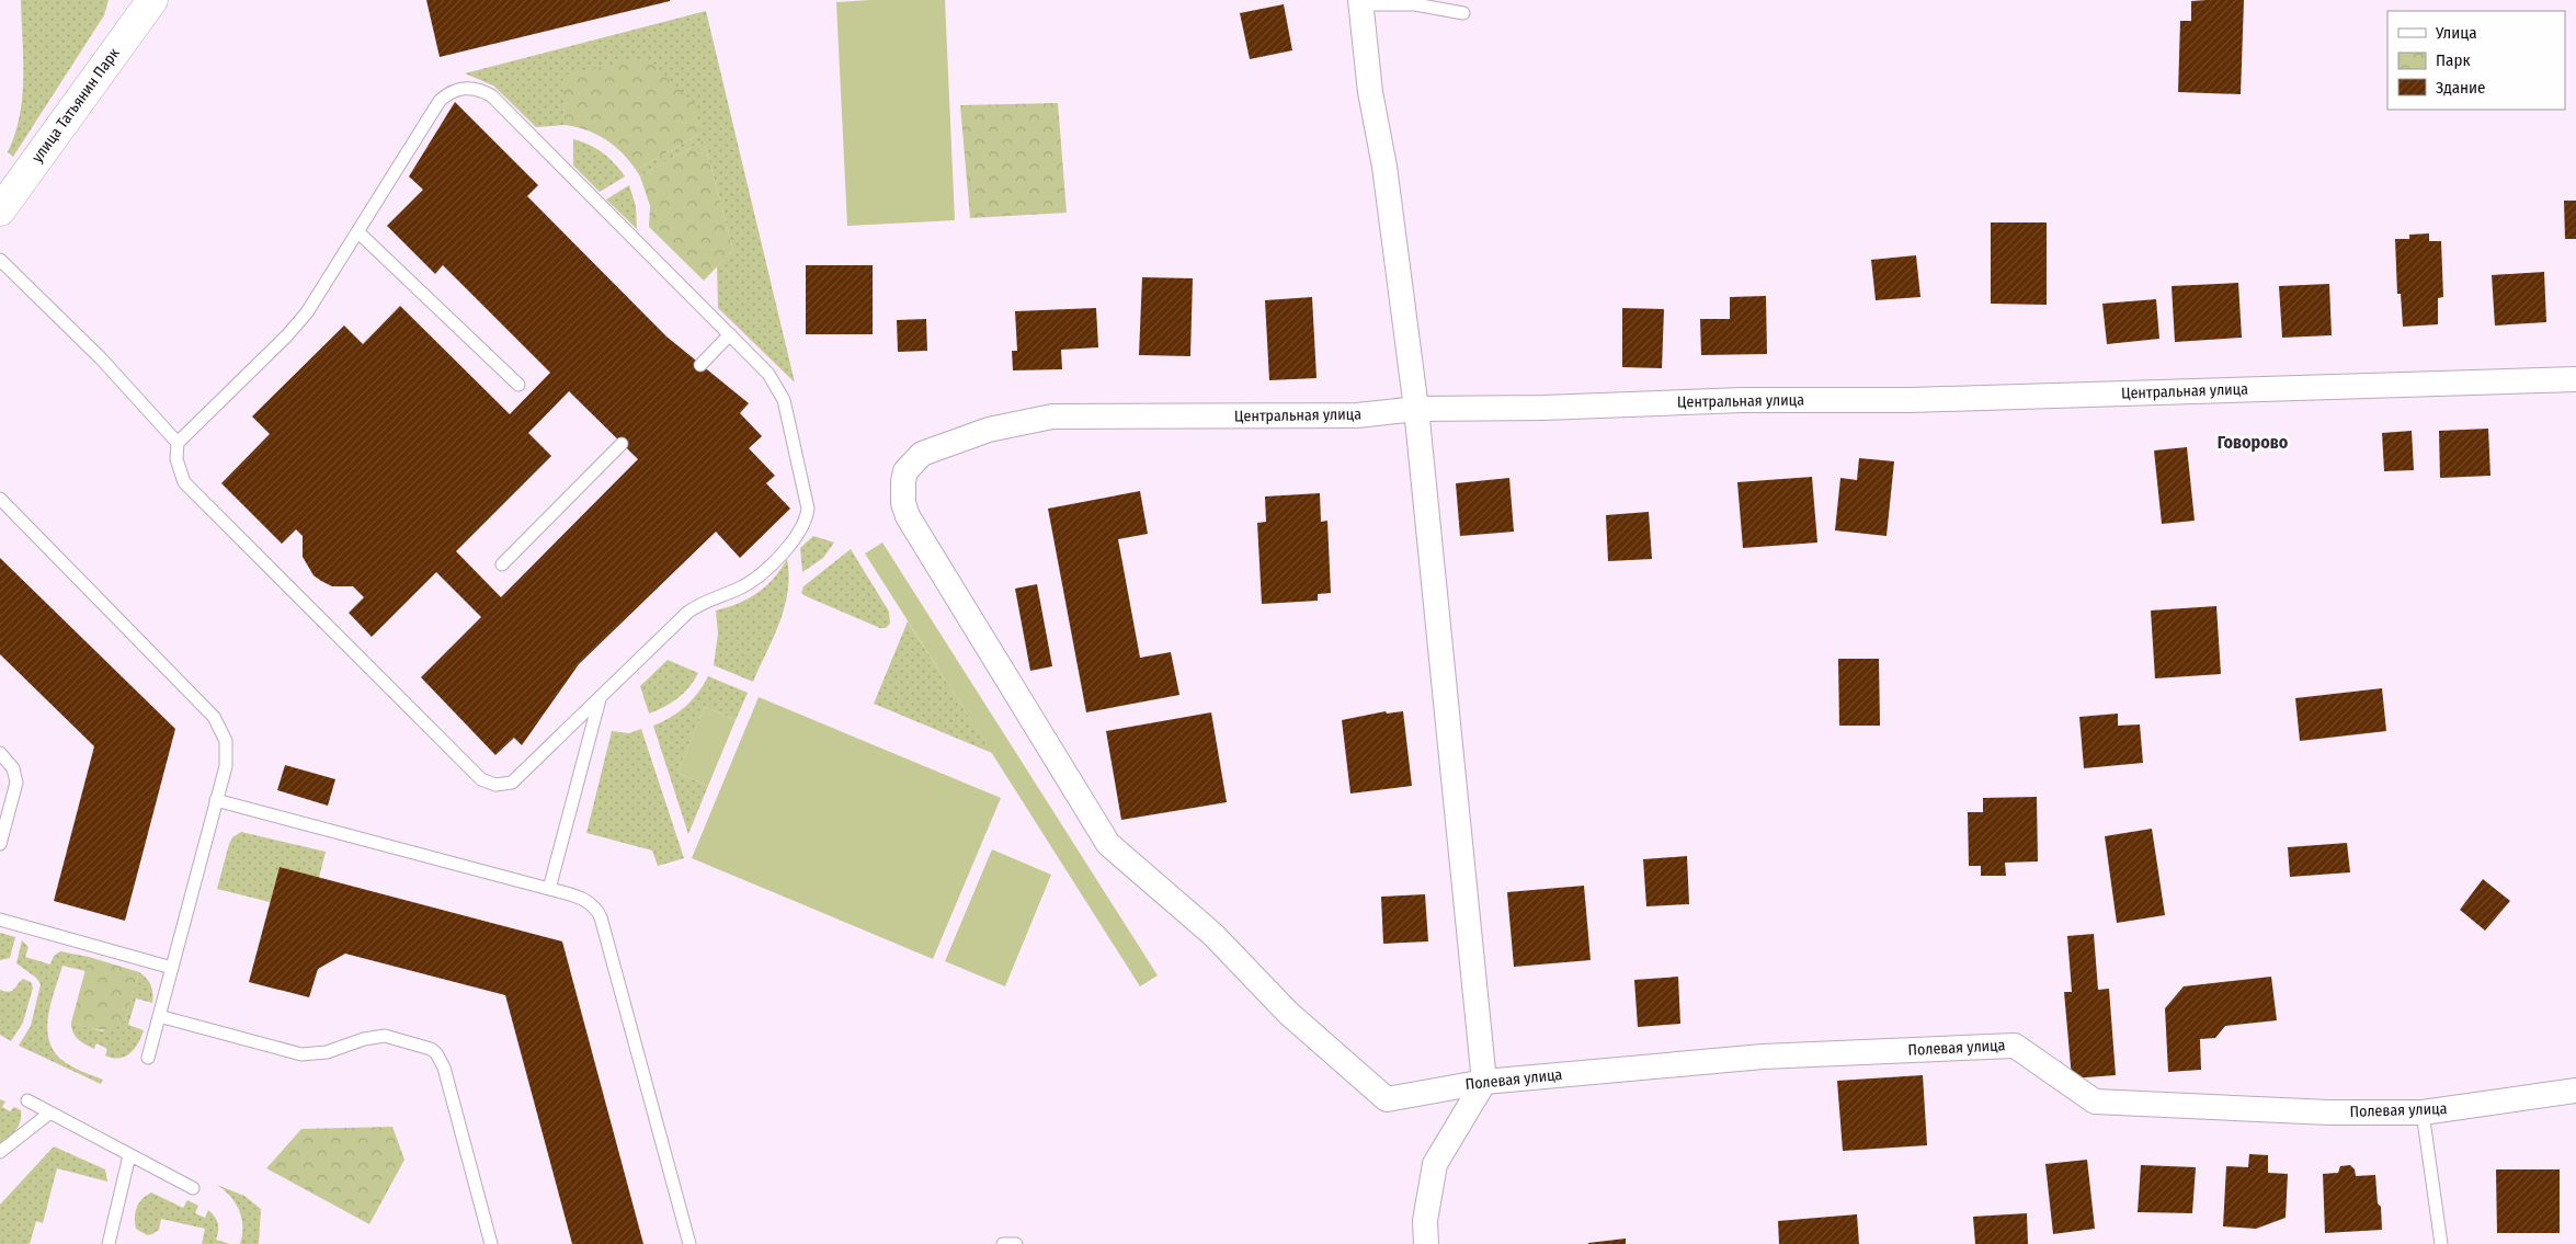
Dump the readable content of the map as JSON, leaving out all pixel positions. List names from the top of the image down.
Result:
{
  "streets": {
    "street": ["улица Татьянин Парк", "Центральная улица", "Полевая улица"]
  },
  "crossings": [
    ["Центральная улица", "Полевая улица"]
  ],
  "districts": ["Говорово"],
  "legend": ["Улица", "Парк", "Здание"]
}
